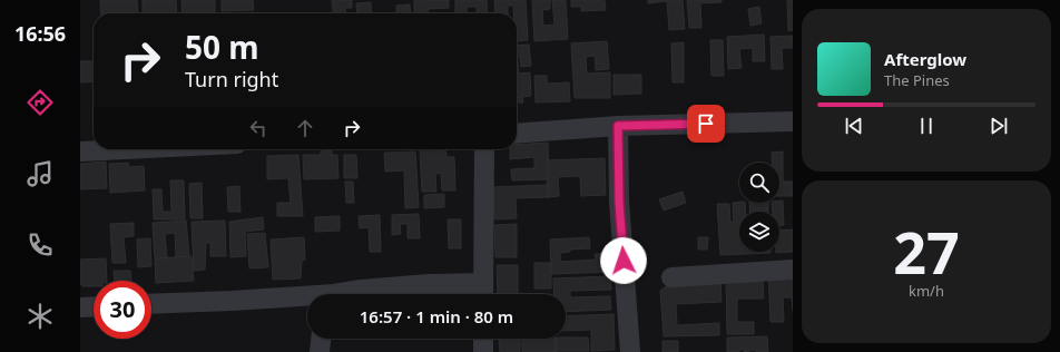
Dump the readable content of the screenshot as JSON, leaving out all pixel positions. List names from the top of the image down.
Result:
{
  "page": {
    "tabs": "16:56",
    "turn": ["50 m", "Turn right"],
    "song": ["Afterglow", "The Pines"],
    "tile": ["27", "km/h"],
    "limit": "30",
    "trip": "16:57 · 1 min · 80 m"
  }
}
